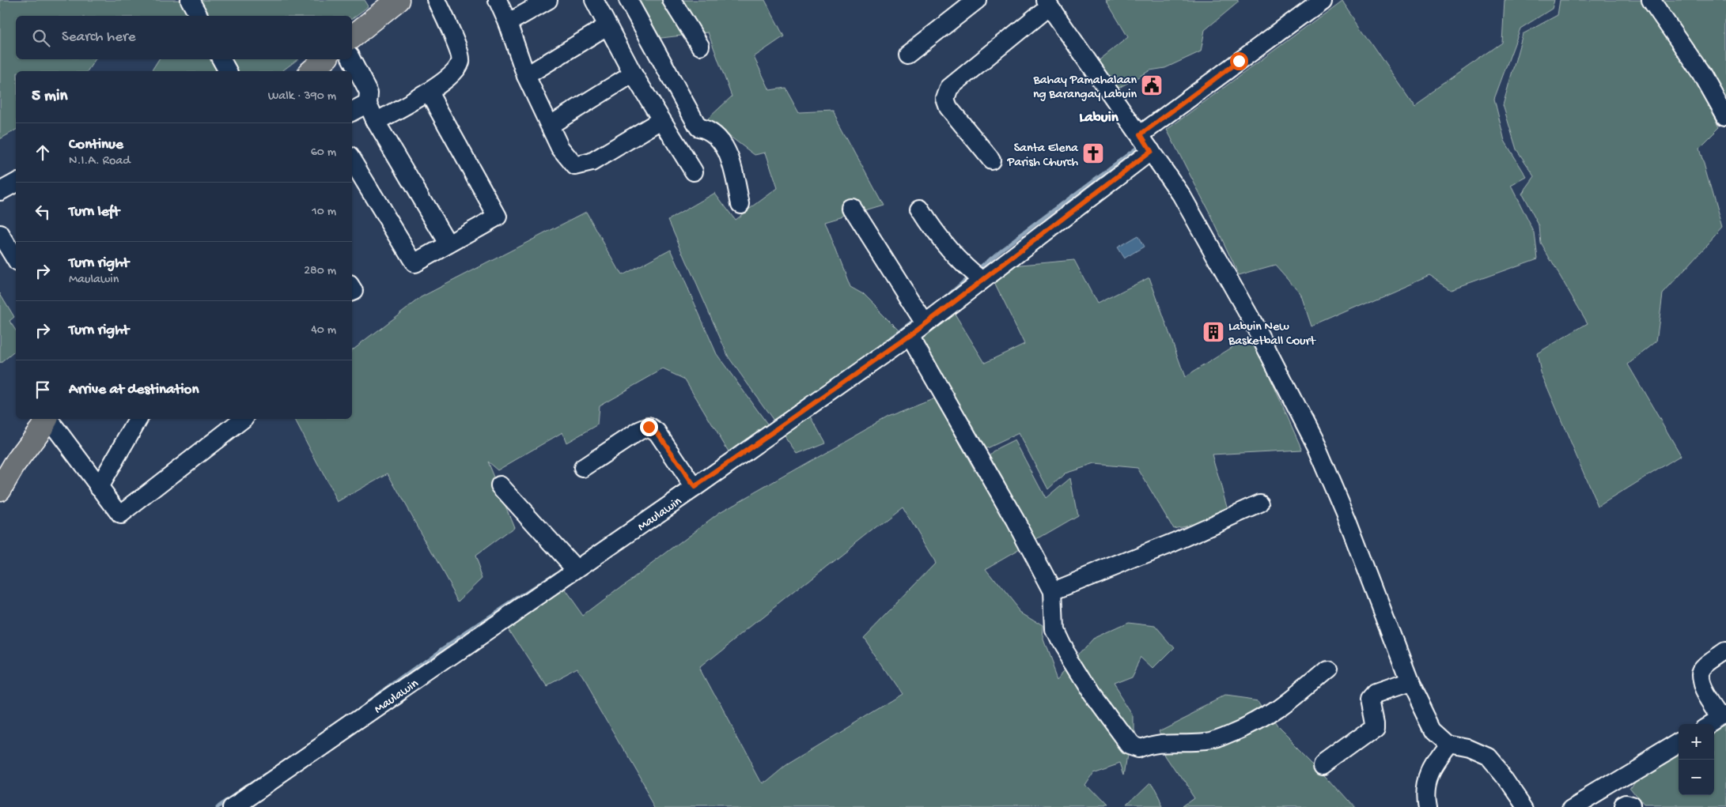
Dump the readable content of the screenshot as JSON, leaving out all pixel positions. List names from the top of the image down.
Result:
{
  "streets": {
    "street": ["Maulawin"]
  },
  "districts": ["Labuin"],
  "places": {
    "public building": ["Bahay Pamahalaan ng Barangay Labuin"],
    "church": ["Santa Elena Parish Church"],
    "building": ["Labuin New Basketball Court"]
  },
  "page": {
    "search": "Search here",
    "heading": ["5 min", "Walk · 390 m"],
    "list": [
      ["Continue", "N.I.A. Road", "60 m"],
      ["Turn left", "10 m"],
      ["Turn right", "Maulawin", "280 m"],
      ["Turn right", "40 m"],
      "Arrive at destination"
    ],
    "map_buttons": ["+", "−"]
  }
}
